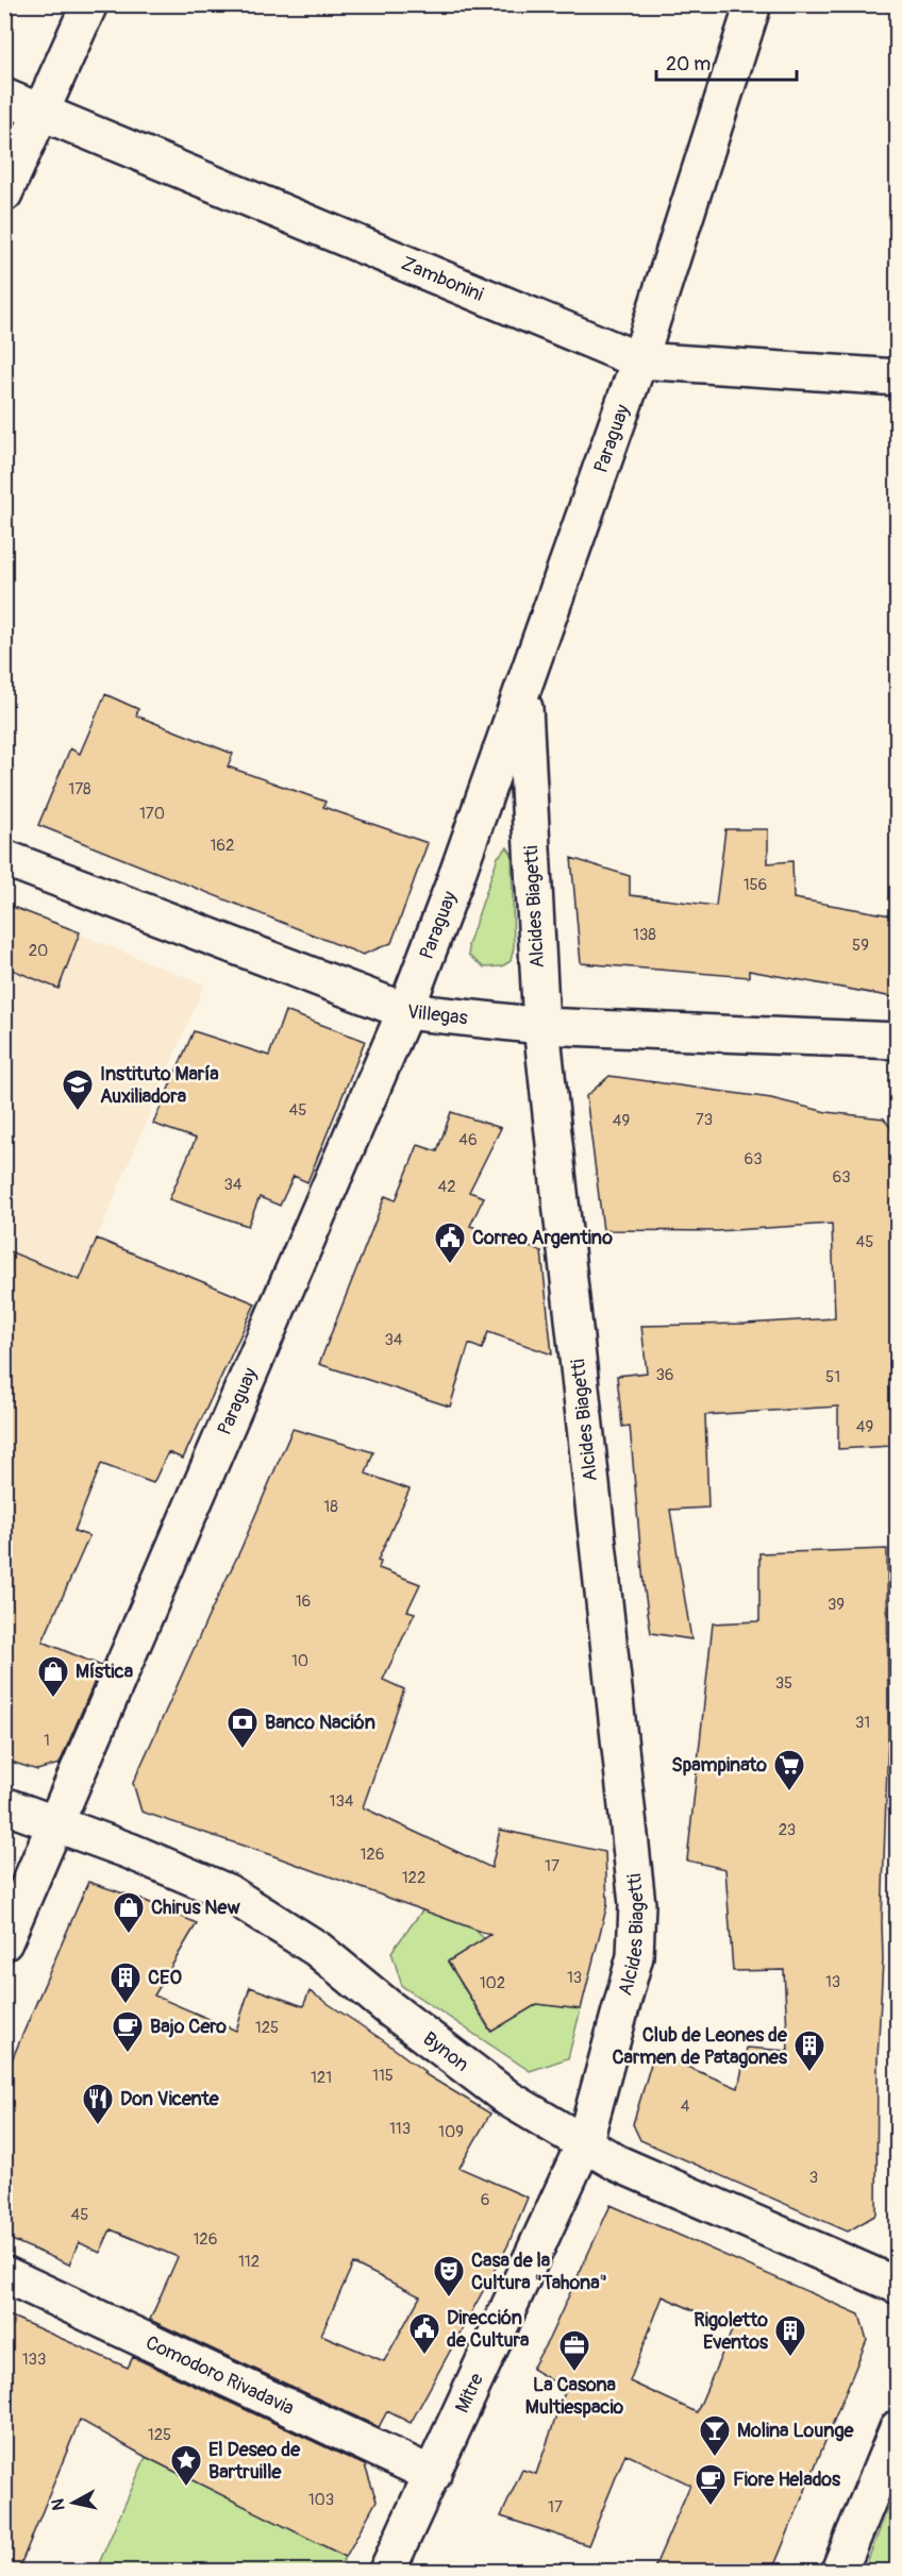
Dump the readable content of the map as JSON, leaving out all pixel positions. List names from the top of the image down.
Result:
{
  "streets": {
    "street": [
      "Zambonini",
      "Paraguay",
      "Alcides Biagetti",
      "Villegas",
      "Bynon",
      "Comodoro Rivadavia",
      "Mitre"
    ]
  },
  "crossings": [
    ["Zambonini", "Paraguay"],
    ["Paraguay", "Alcides Biagetti"],
    ["Paraguay", "Villegas"],
    ["Paraguay", "Bynon"],
    ["Alcides Biagetti", "Villegas"],
    ["Alcides Biagetti", "Bynon"],
    ["Alcides Biagetti", "Mitre"],
    ["Bynon", "Mitre"],
    ["Comodoro Rivadavia", "Mitre"]
  ],
  "places": {
    "school or university": ["Instituto María Auxiliadora"],
    "public building": ["Correo Argentino", "Dirección de Cultura"],
    "shop": ["Mística", "Chirus New"],
    "bank": ["Banco Nación"],
    "supermarket": ["Spampinato"],
    "building": ["CEO", "Club de Leones de Carmen de Patagones", "Rigoletto Eventos"],
    "cafe": ["Bajo Cero", "Fiore Helados"],
    "restaurant": ["Don Vicente"],
    "theatre": ["Casa de la Cultura \"Tahona\""],
    "office": ["La Casona Multiespacio"],
    "bar": ["Molina Lounge"],
    "place": ["El Deseo de Bartruille"]
  },
  "house_numbers": [
    "178",
    "170",
    "162",
    "156",
    "138",
    "59",
    "20",
    "45",
    "73",
    "49",
    "46",
    "63",
    "63",
    "34",
    "42",
    "45",
    "34",
    "36",
    "51",
    "49",
    "18",
    "16",
    "39",
    "10",
    "35",
    "31",
    "1",
    "134",
    "23",
    "126",
    "17",
    "122",
    "13",
    "13",
    "102",
    "125",
    "115",
    "121",
    "4",
    "113",
    "109",
    "3",
    "6",
    "45",
    "126",
    "112",
    "133",
    "125",
    "103",
    "17"
  ],
  "scale_bar": "20 m",
  "north": "left"
}
